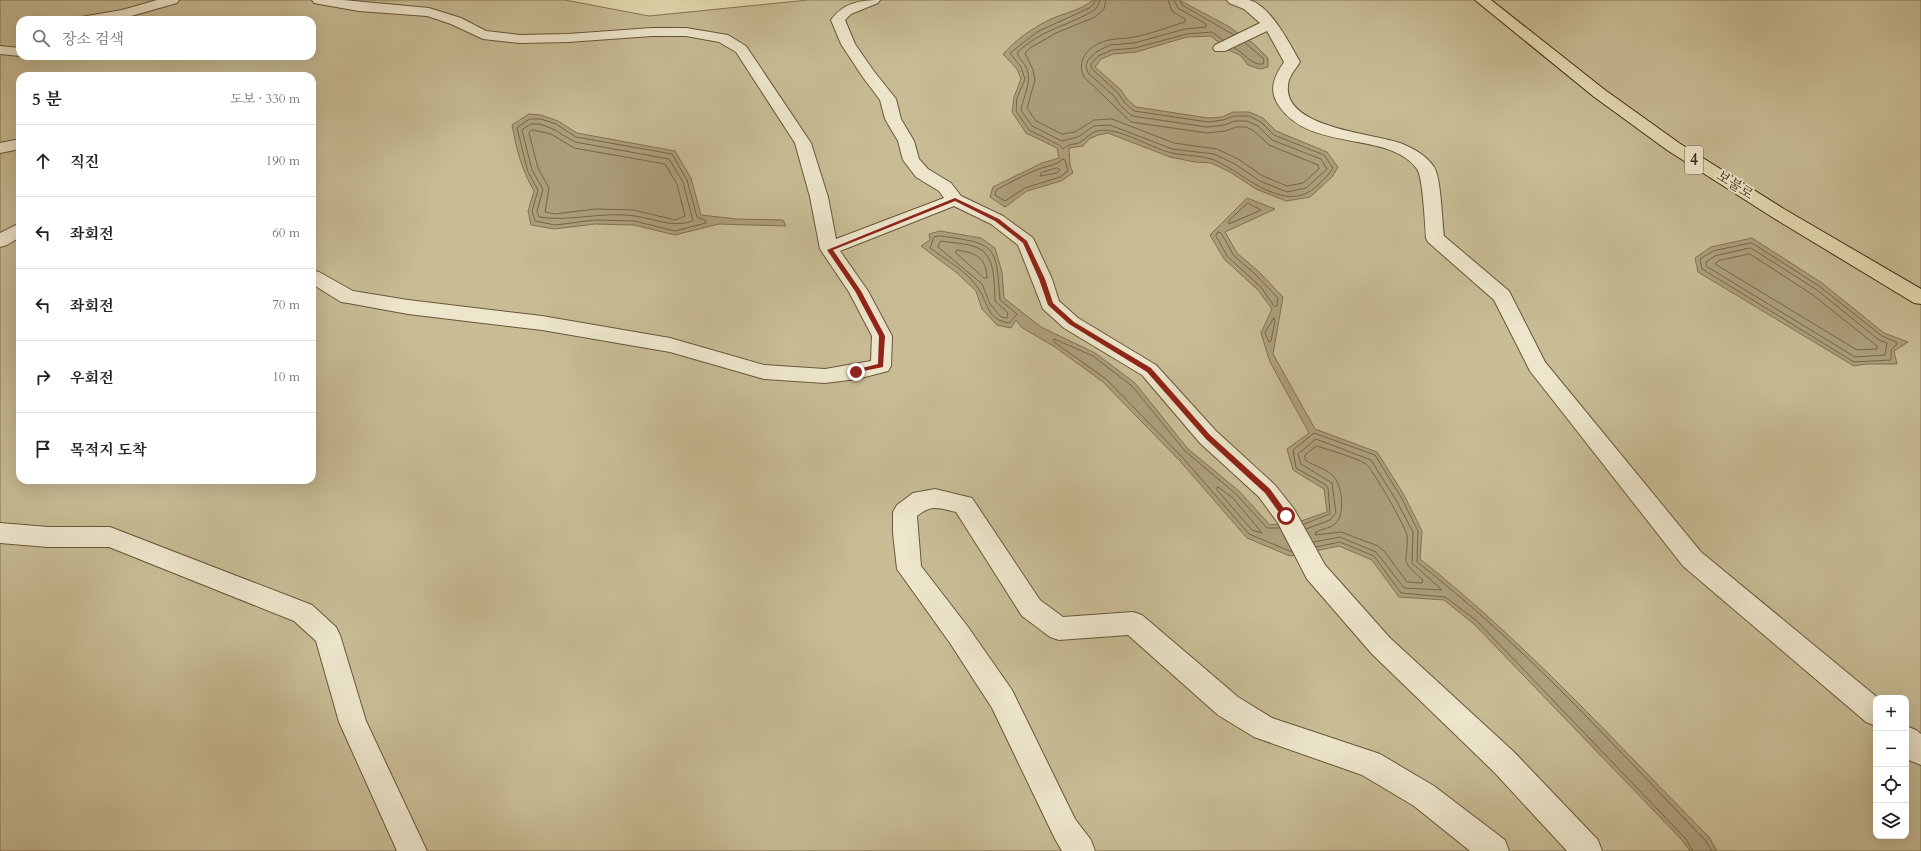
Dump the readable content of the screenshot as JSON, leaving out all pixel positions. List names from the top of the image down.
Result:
{
  "streets": {
    "main road": ["4", "보불로"]
  },
  "page": {
    "search": "장소 검색",
    "heading": ["5 분", "도보 · 330 m"],
    "list": [
      ["직진", "190 m"],
      ["좌회전", "60 m"],
      ["좌회전", "70 m"],
      ["우회전", "10 m"],
      "목적지 도착"
    ],
    "map_buttons": ["+", "−"]
  }
}
